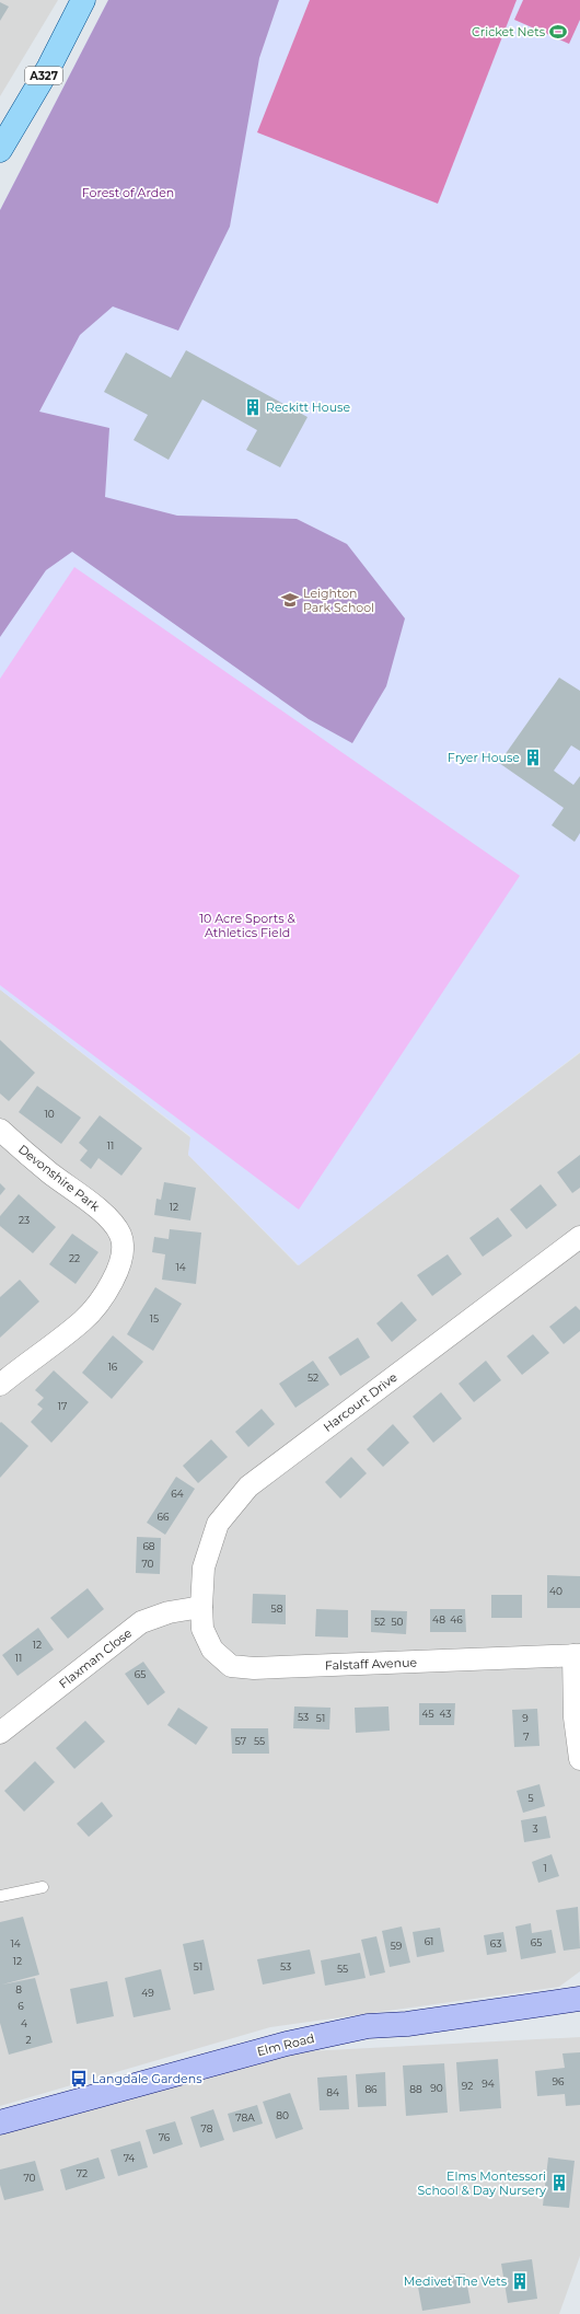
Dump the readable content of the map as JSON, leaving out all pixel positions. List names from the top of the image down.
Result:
{
  "streets": {
    "main road": ["A327", "Elm Road"],
    "street": [
      "Devonshire Park",
      "Harcourt Drive",
      "Flaxman Close",
      "Falstaff Avenue"
    ]
  },
  "crossings": [
    ["Harcourt Drive", "Flaxman Close"],
    ["Harcourt Drive", "Falstaff Avenue"],
    ["Flaxman Close", "Falstaff Avenue"]
  ],
  "parks": ["Forest of Arden", "10 Acre Sports & Athletics Field"],
  "places": {
    "sports": ["Cricket Nets"],
    "building": [
      "Reckitt House",
      "Fryer House",
      "Elms Montessori School & Day Nursery",
      "Medivet The Vets"
    ],
    "school or university": ["Leighton Park School"],
    "bus stop": ["Langdale Gardens"]
  },
  "house_numbers": [
    "10",
    "11",
    "12",
    "23",
    "22",
    "14",
    "15",
    "16",
    "52",
    "17",
    "64",
    "66",
    "68",
    "70",
    "40",
    "58",
    "48",
    "46",
    "52",
    "50",
    "12",
    "11",
    "65",
    "45",
    "43",
    "53",
    "51",
    "9",
    "7",
    "57",
    "55",
    "5",
    "3",
    "1",
    "61",
    "65",
    "14",
    "63",
    "59",
    "12",
    "51",
    "53",
    "55",
    "8",
    "49",
    "6",
    "4",
    "2",
    "96",
    "94",
    "92",
    "90",
    "86",
    "88",
    "84",
    "80",
    "78A",
    "78",
    "76",
    "74",
    "72",
    "70"
  ]
}
